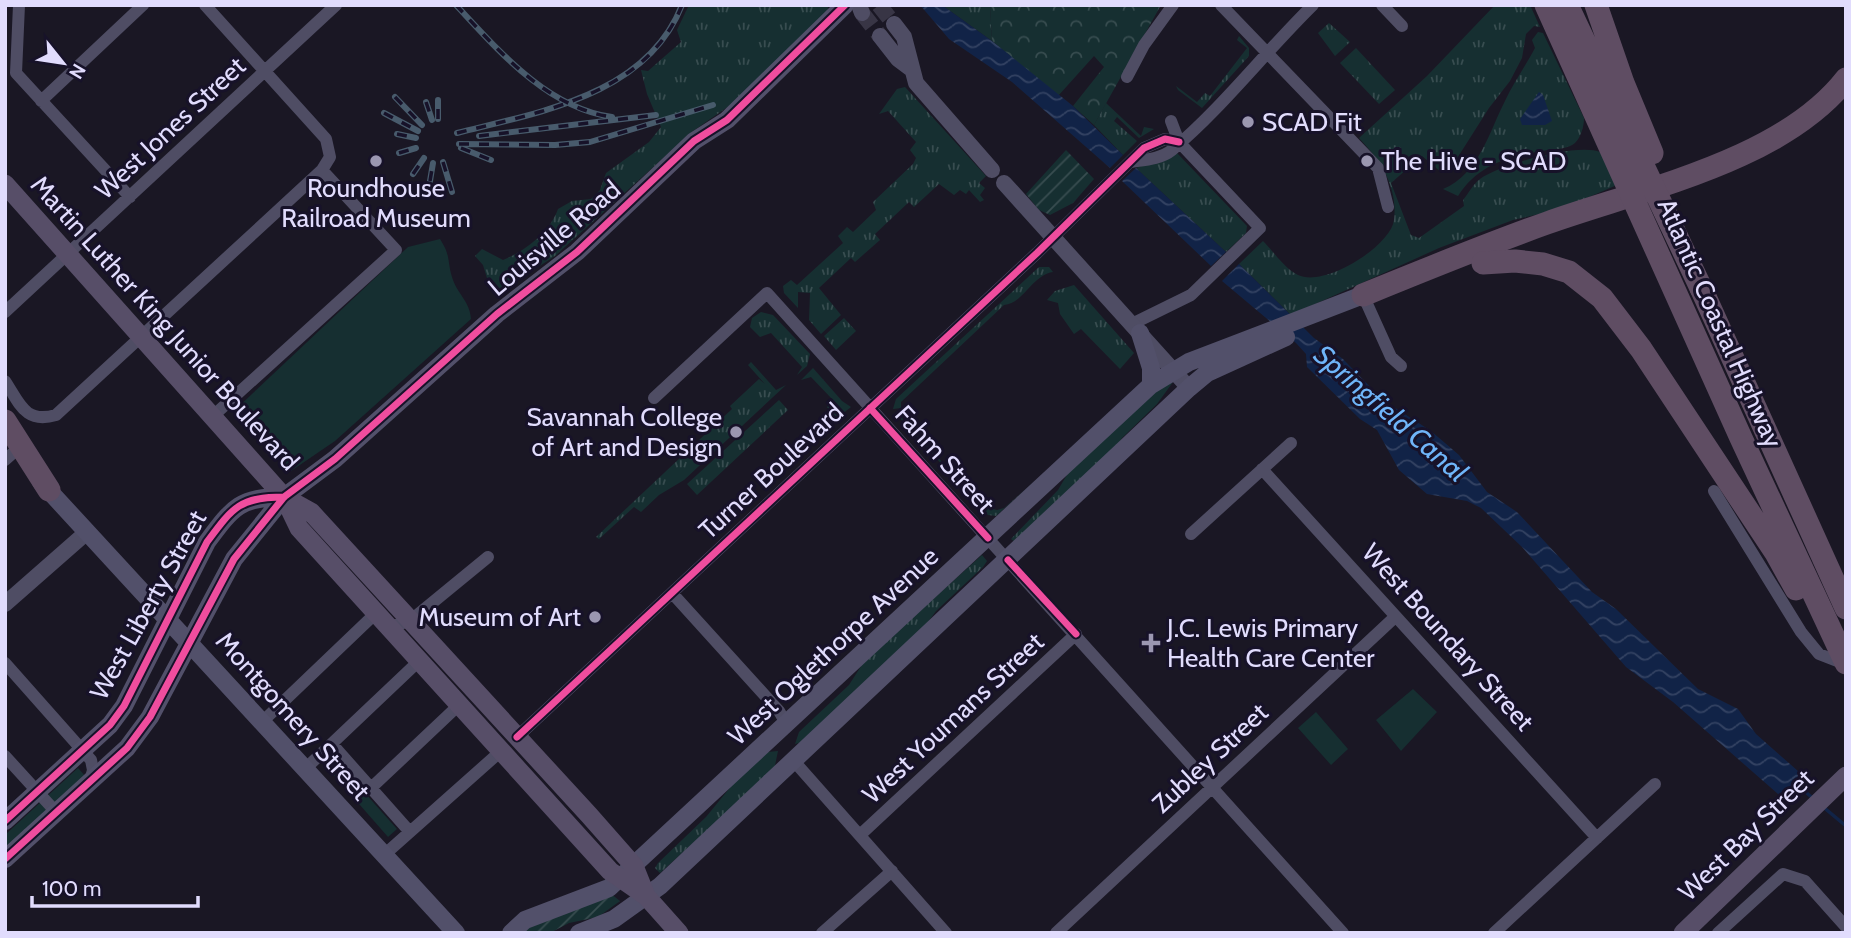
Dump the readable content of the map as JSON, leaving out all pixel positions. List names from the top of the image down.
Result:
{
  "streets": {
    "highway": ["Atlantic Coastal Highway"],
    "main road": [
      "Louisville Road",
      "Martin Luther King Junior Boulevard",
      "West Liberty Street",
      "West Oglethorpe Avenue",
      "Montgomery Street",
      "West Bay Street"
    ],
    "street": [
      "West Jones Street",
      "Fahm Street",
      "Turner Boulevard",
      "West Boundary Street",
      "West Youmans Street",
      "Zubley Street"
    ]
  },
  "crossings": [
    ["West Jones Street", "Martin Luther King Junior Boulevard"],
    ["Louisville Road", "Martin Luther King Junior Boulevard"],
    ["Louisville Road", "West Liberty Street"],
    ["Martin Luther King Junior Boulevard", "Turner Boulevard"],
    ["Martin Luther King Junior Boulevard", "West Liberty Street"],
    ["Martin Luther King Junior Boulevard", "West Oglethorpe Avenue"],
    ["Fahm Street", "Turner Boulevard"],
    ["Fahm Street", "West Oglethorpe Avenue"],
    ["Fahm Street", "West Youmans Street"],
    ["Fahm Street", "Zubley Street"],
    ["West Liberty Street", "Montgomery Street"],
    ["West Boundary Street", "Zubley Street"]
  ],
  "water": ["Springfield Canal"],
  "places": {
    "other": [
      "SCAD Fit",
      "Roundhouse Railroad Museum",
      "The Hive - SCAD",
      "Savannah College of Art and Design",
      "Museum of Art"
    ],
    "health": ["J.C. Lewis Primary Health Care Center"]
  },
  "scale_bar": "100 m",
  "north": "bottom right"
}
